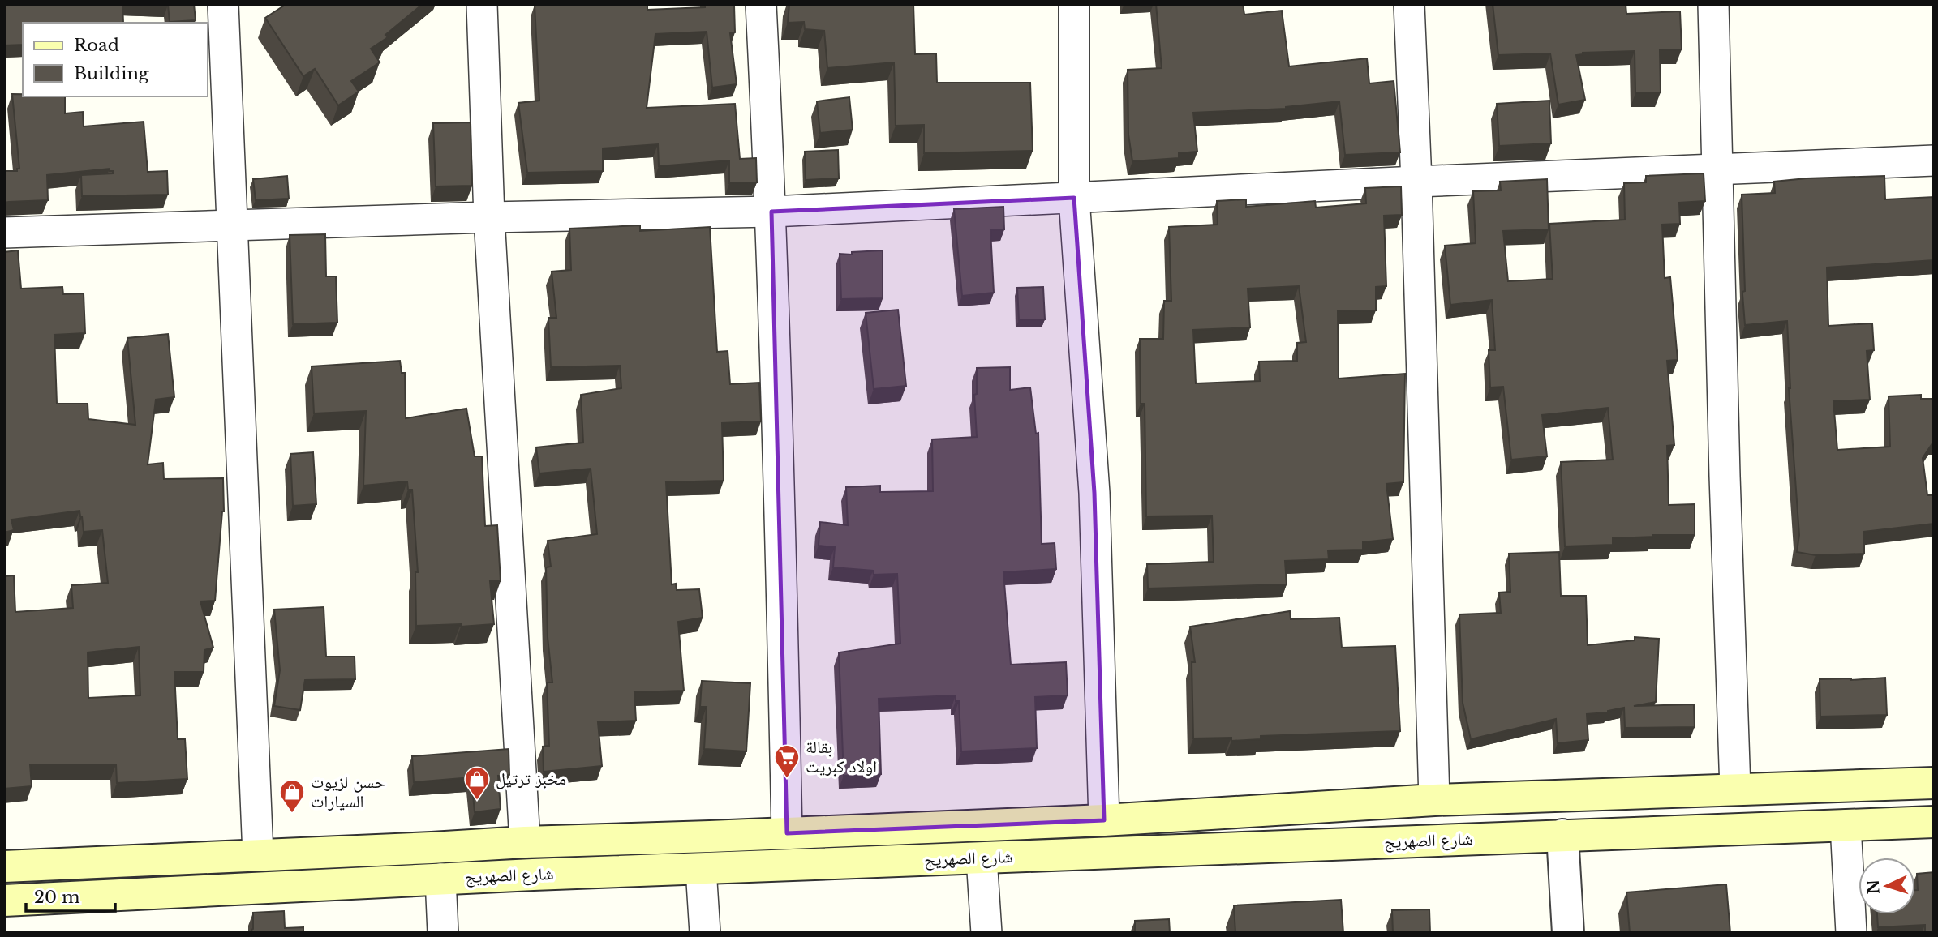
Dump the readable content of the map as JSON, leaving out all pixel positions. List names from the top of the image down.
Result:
{
  "streets": {
    "main road": ["شارع الصهريج"]
  },
  "places": {
    "supermarket": ["بقالة اولاد كبريت"],
    "shop": ["مخبز ترتيل", "حسن لزيوت السيارات"]
  },
  "legend": ["Road", "Building"],
  "scale_bar": "20 m",
  "north": "left"
}
